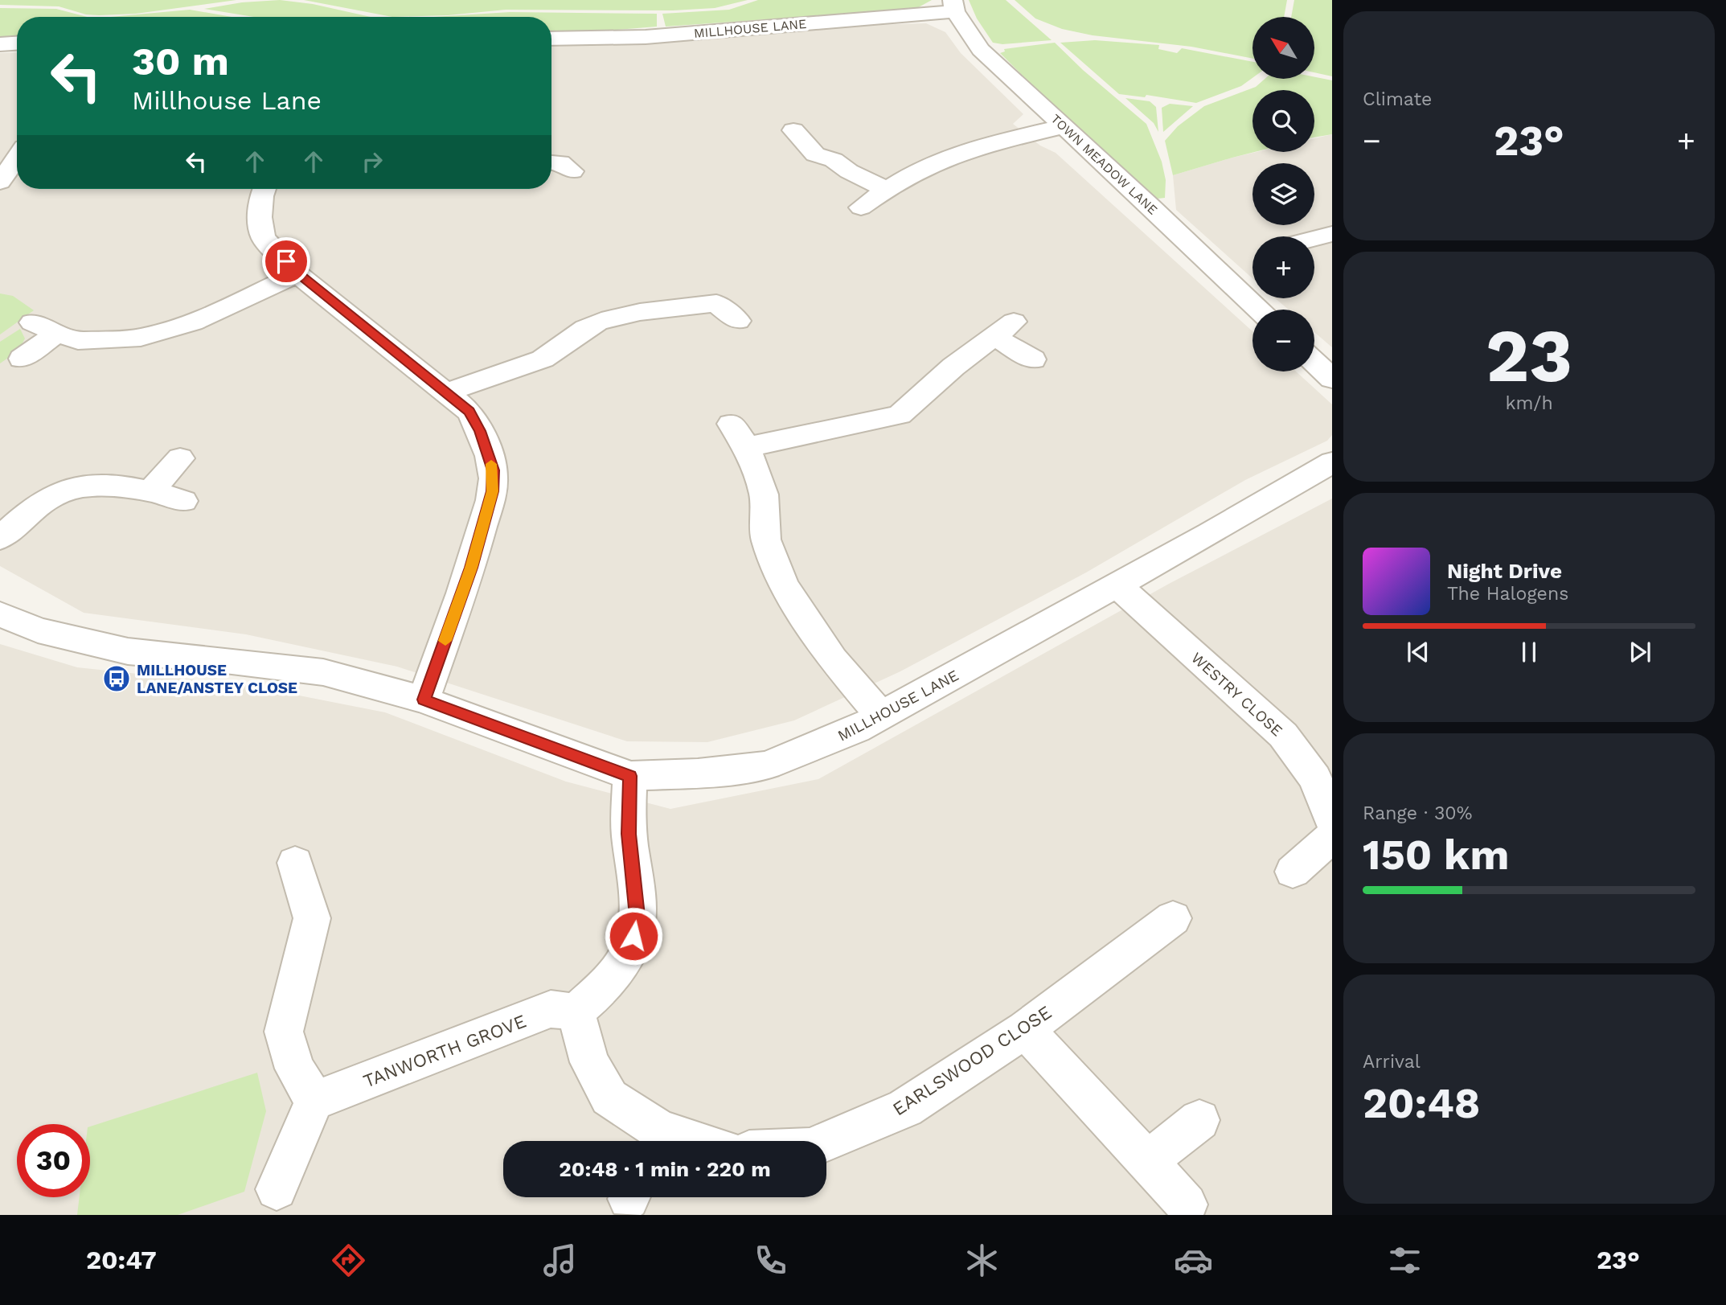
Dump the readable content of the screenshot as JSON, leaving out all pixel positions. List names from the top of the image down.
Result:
{
  "streets": {
    "street": [
      "MILLHOUSE LANE",
      "TOWN MEADOW LANE",
      "WESTRY CLOSE",
      "TANWORTH GROVE",
      "EARLSWOOD CLOSE"
    ]
  },
  "crossings": [
    ["MILLHOUSE LANE", "TOWN MEADOW LANE"],
    ["MILLHOUSE LANE", "WESTRY CLOSE"]
  ],
  "places": {
    "bus stop": ["MILLHOUSE LANE/ANSTEY CLOSE"]
  },
  "north": "top left",
  "page": {
    "tile": [
      "Climate",
      ["23", "km/h"],
      ["Range · 30%", "150 km"],
      ["Arrival", "20:48"]
    ],
    "map_buttons": ["+", "−"],
    "turn": ["30 m", "Millhouse Lane"],
    "heat": ["−", "23°", "+"],
    "song": ["Night Drive", "The Halogens"],
    "limit": "30",
    "trip": "20:48 · 1 min · 220 m",
    "tabs": ["20:47", "23°"]
  }
}
